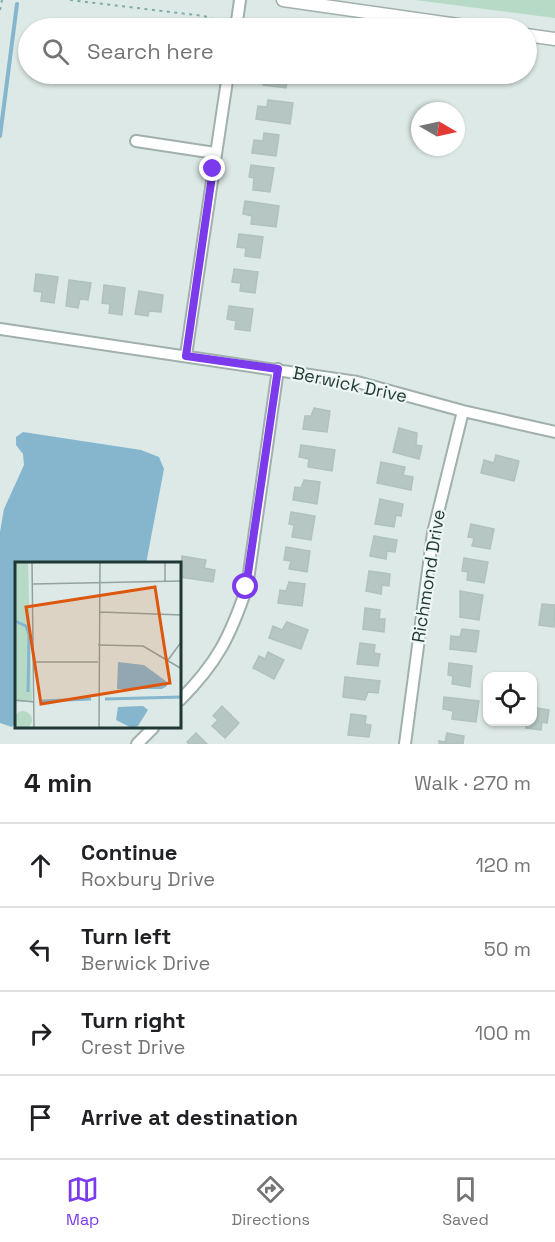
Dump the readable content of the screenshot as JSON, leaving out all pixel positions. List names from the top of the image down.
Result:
{
  "streets": {
    "street": ["Berwick Drive", "Richmond Drive"]
  },
  "crossings": [
    ["Berwick Drive", "Richmond Drive"]
  ],
  "north": "right",
  "page": {
    "search": "Search here",
    "heading": ["4 min", "Walk · 270 m"],
    "list": [
      ["Continue", "Roxbury Drive", "120 m"],
      ["Turn left", "Berwick Drive", "50 m"],
      ["Turn right", "Crest Drive", "100 m"],
      "Arrive at destination"
    ],
    "nav": ["Map", "Directions", "Saved"]
  }
}
